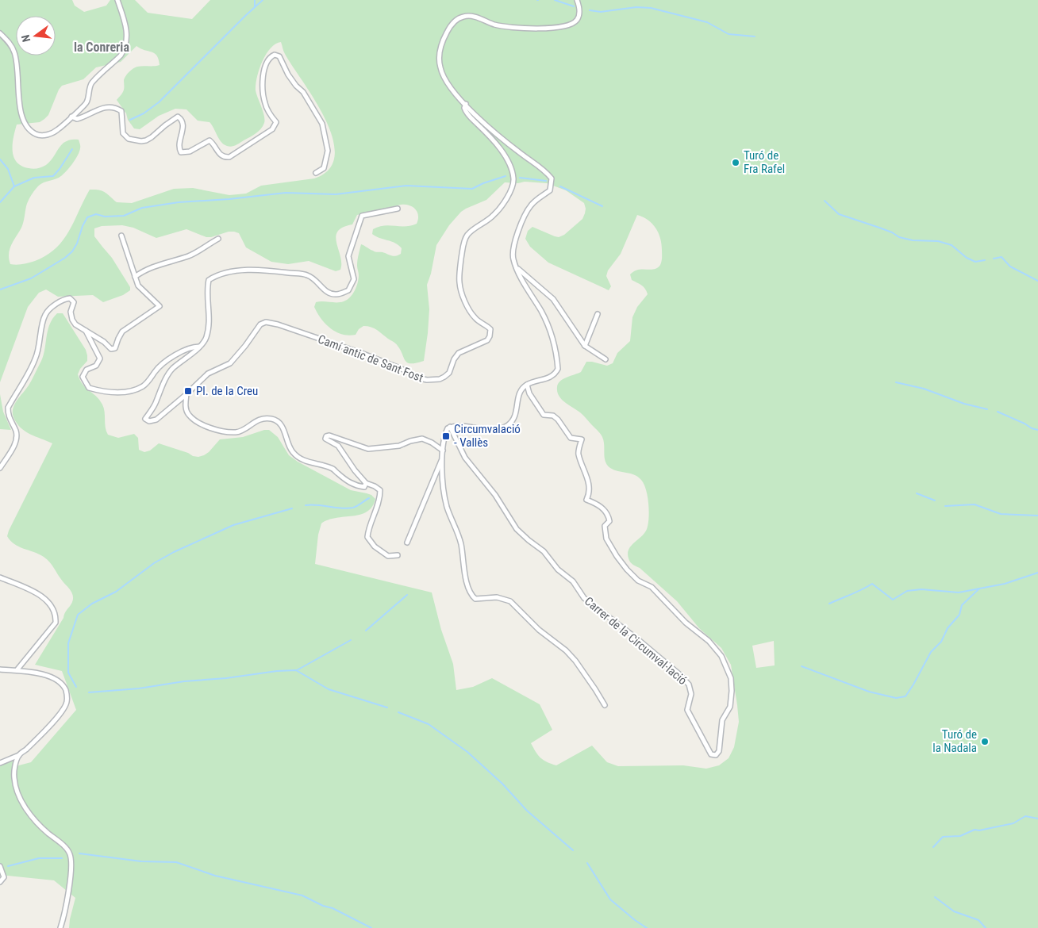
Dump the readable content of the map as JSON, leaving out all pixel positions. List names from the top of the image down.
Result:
{
  "streets": {
    "street": ["Camí antic de Sant Fost", "Carrer de la Circumval·lació"]
  },
  "districts": ["la Conreria"],
  "places": {
    "other": ["Turó de Fra Rafel", "Turó de la Nadala"],
    "transit": ["Pl. de la Creu", "Circumvalació - Vallès"]
  },
  "north": "left"
}
